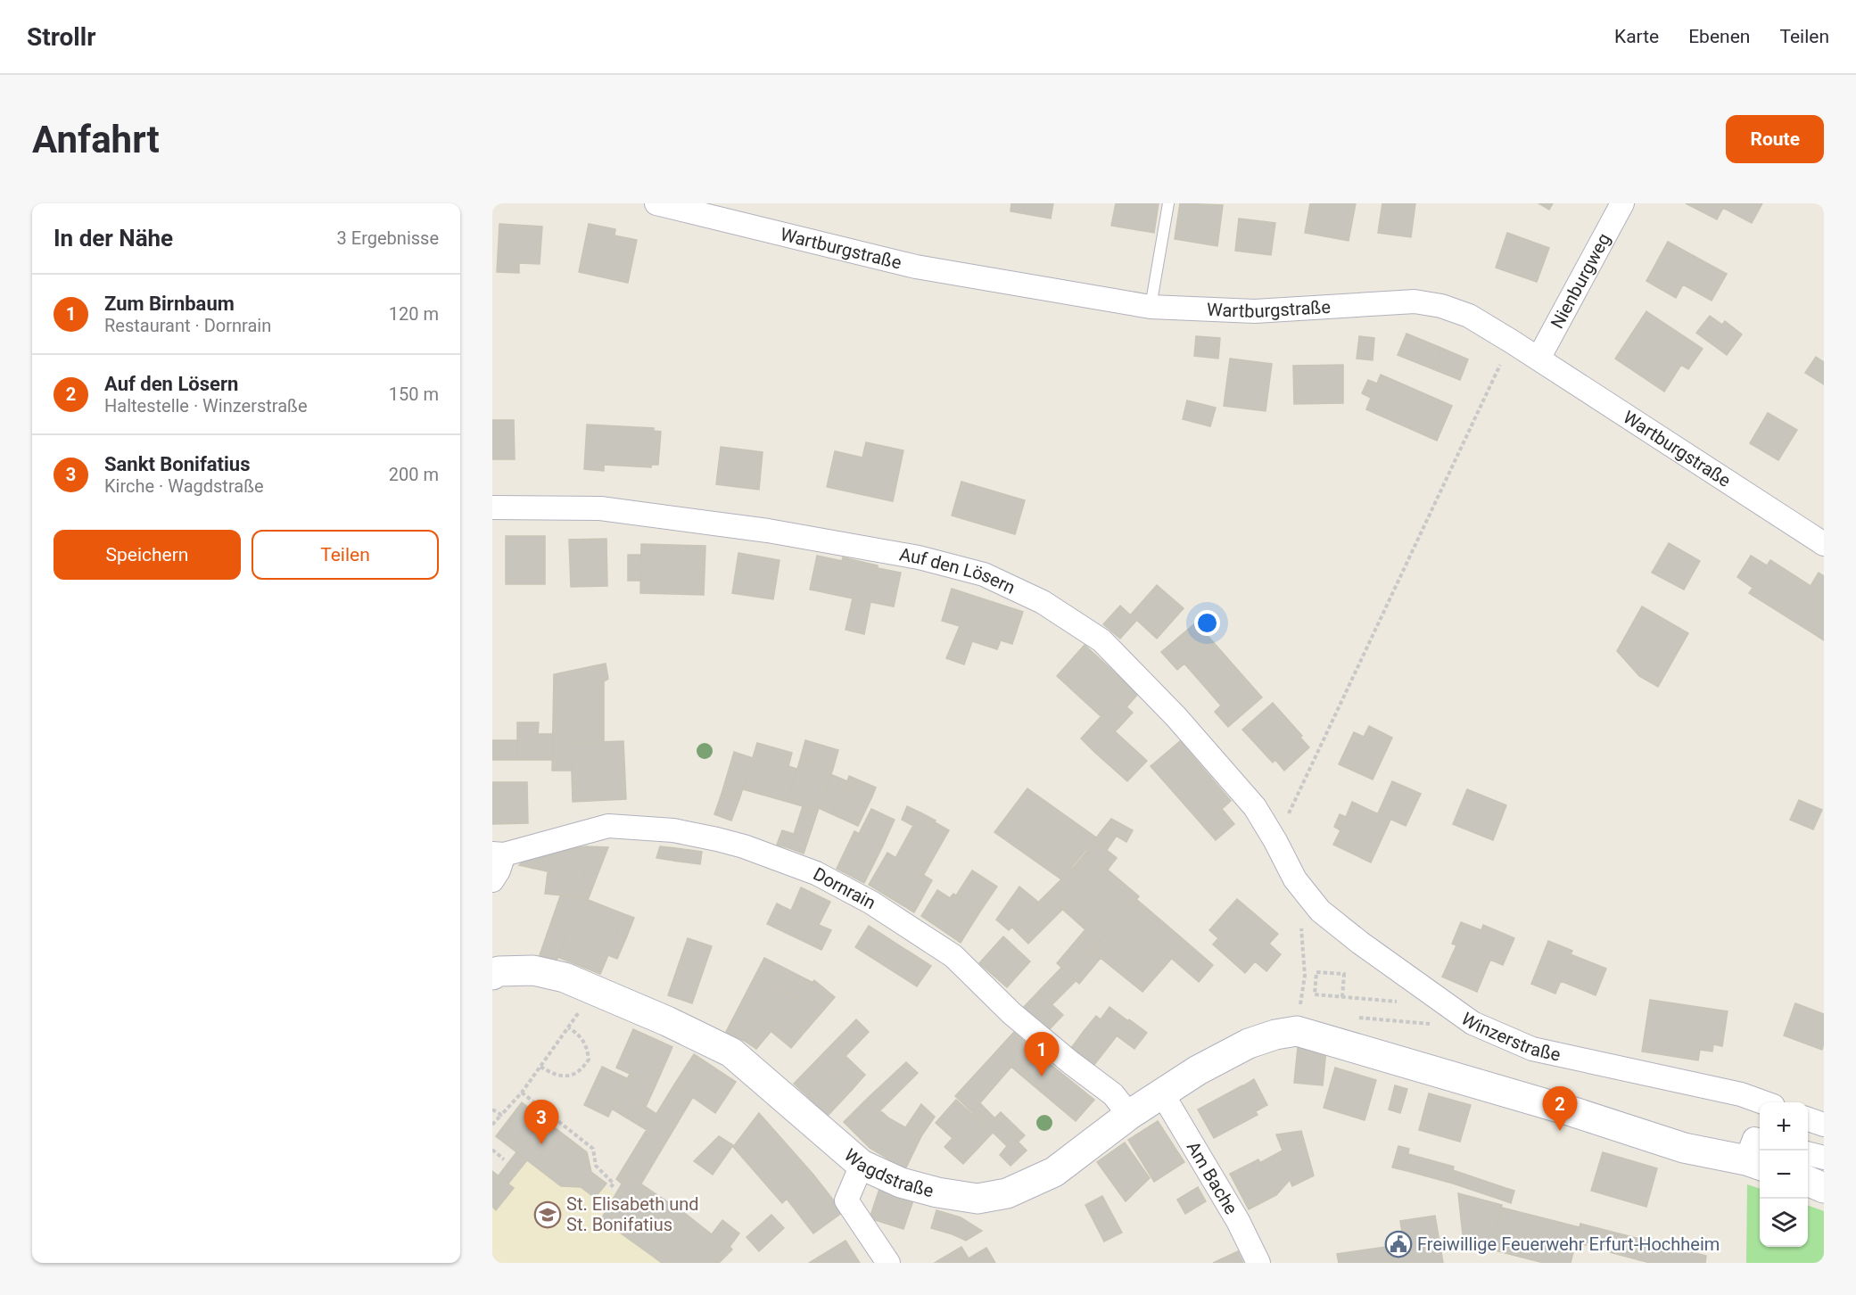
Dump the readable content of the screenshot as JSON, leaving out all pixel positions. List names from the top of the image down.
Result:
{
  "streets": {
    "street": [
      "Wartburgstraße",
      "Nienburgweg",
      "Auf den Lösern",
      "Dornrain",
      "Winzerstraße",
      "Wagdstraße",
      "Am Bache"
    ]
  },
  "crossings": [
    ["Wartburgstraße", "Nienburgweg"],
    ["Auf den Lösern", "Winzerstraße"],
    ["Dornrain", "Wagdstraße"],
    ["Wagdstraße", "Am Bache"]
  ],
  "places": {
    "school or university": ["St. Elisabeth und St. Bonifatius"],
    "public building": ["Freiwillige Feuerwehr Erfurt-Hochheim"]
  },
  "page": {
    "header": "Strollr",
    "nav": ["Karte", "Ebenen", "Teilen"],
    "buttons": [
      "Route",
      ["Speichern", "Teilen"]
    ],
    "title": "Anfahrt",
    "heading": ["In der Nähe", "3 Ergebnisse"],
    "list": [
      {
        "mark": "1",
        "name": "Zum Birnbaum",
        "note": "Restaurant · Dornrain",
        "value": "120 m"
      },
      {
        "mark": "2",
        "name": "Auf den Lösern",
        "note": "Haltestelle · Winzerstraße",
        "value": "150 m"
      },
      {
        "mark": "3",
        "name": "Sankt Bonifatius",
        "note": "Kirche · Wagdstraße",
        "value": "200 m"
      }
    ],
    "pins": ["1", "2", "3"],
    "map_buttons": ["+", "−"]
  }
}
